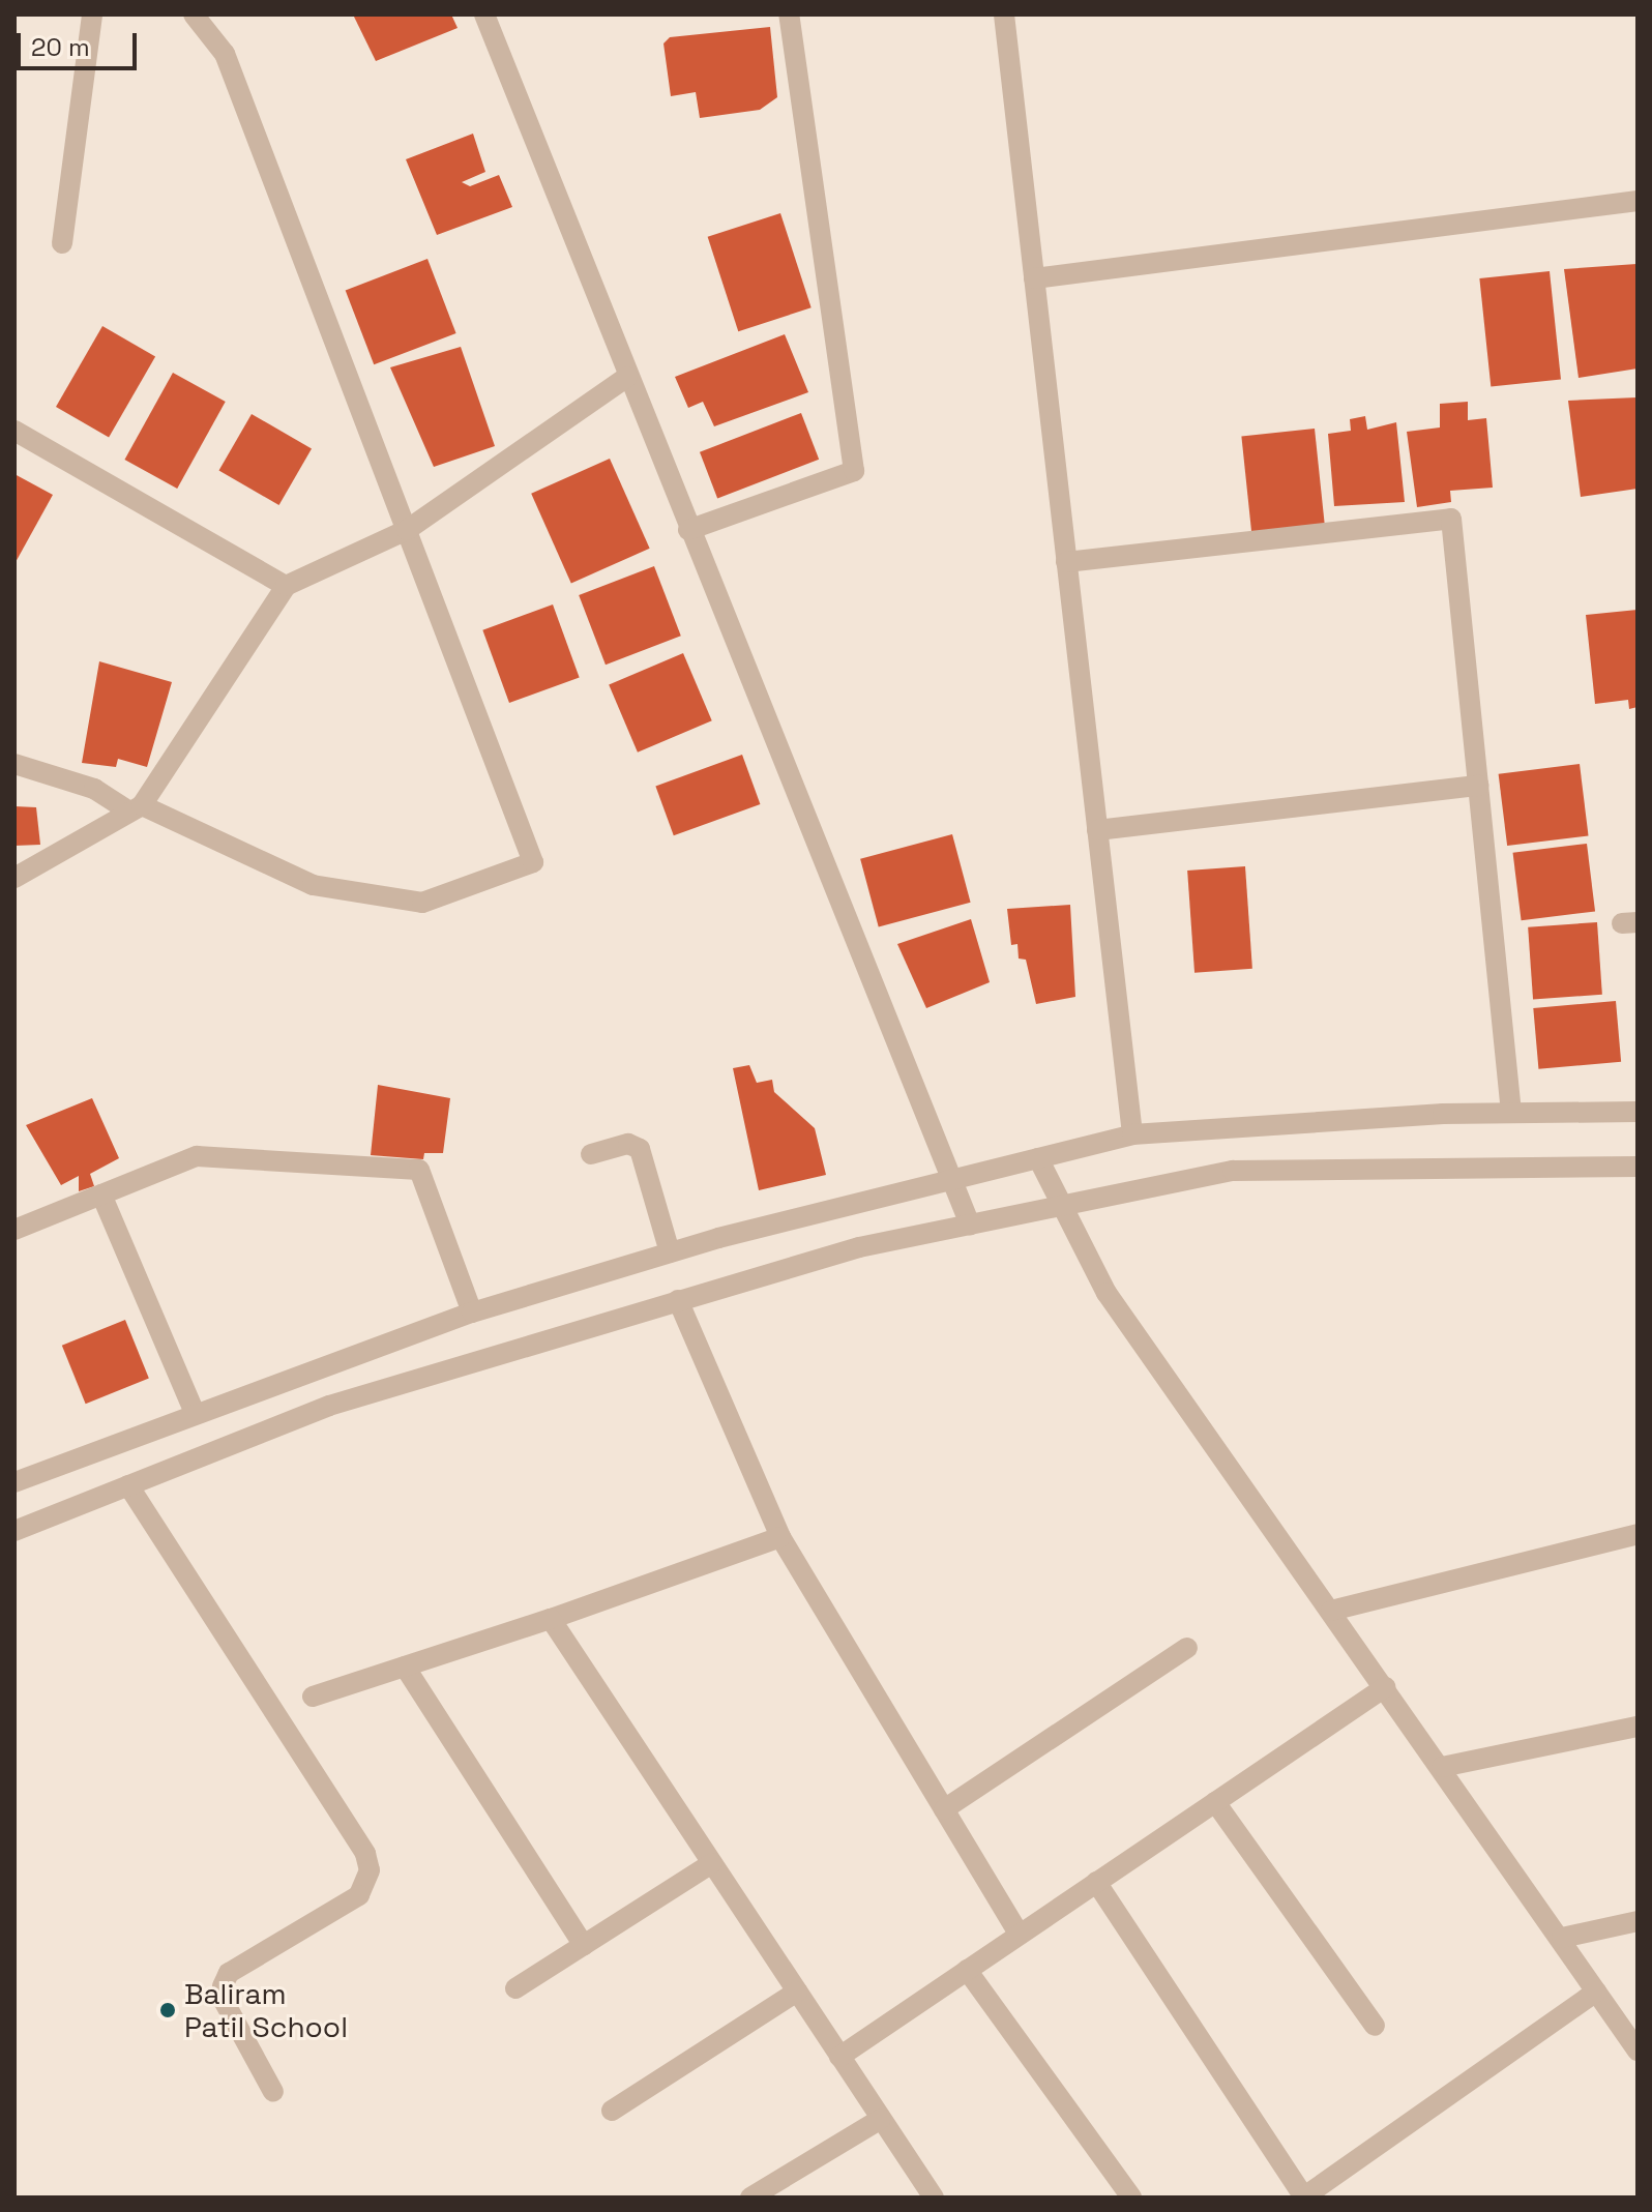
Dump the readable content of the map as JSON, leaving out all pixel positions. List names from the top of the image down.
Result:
{
  "places": ["Baliram Patil School"],
  "scale_bar": "20 m"
}
